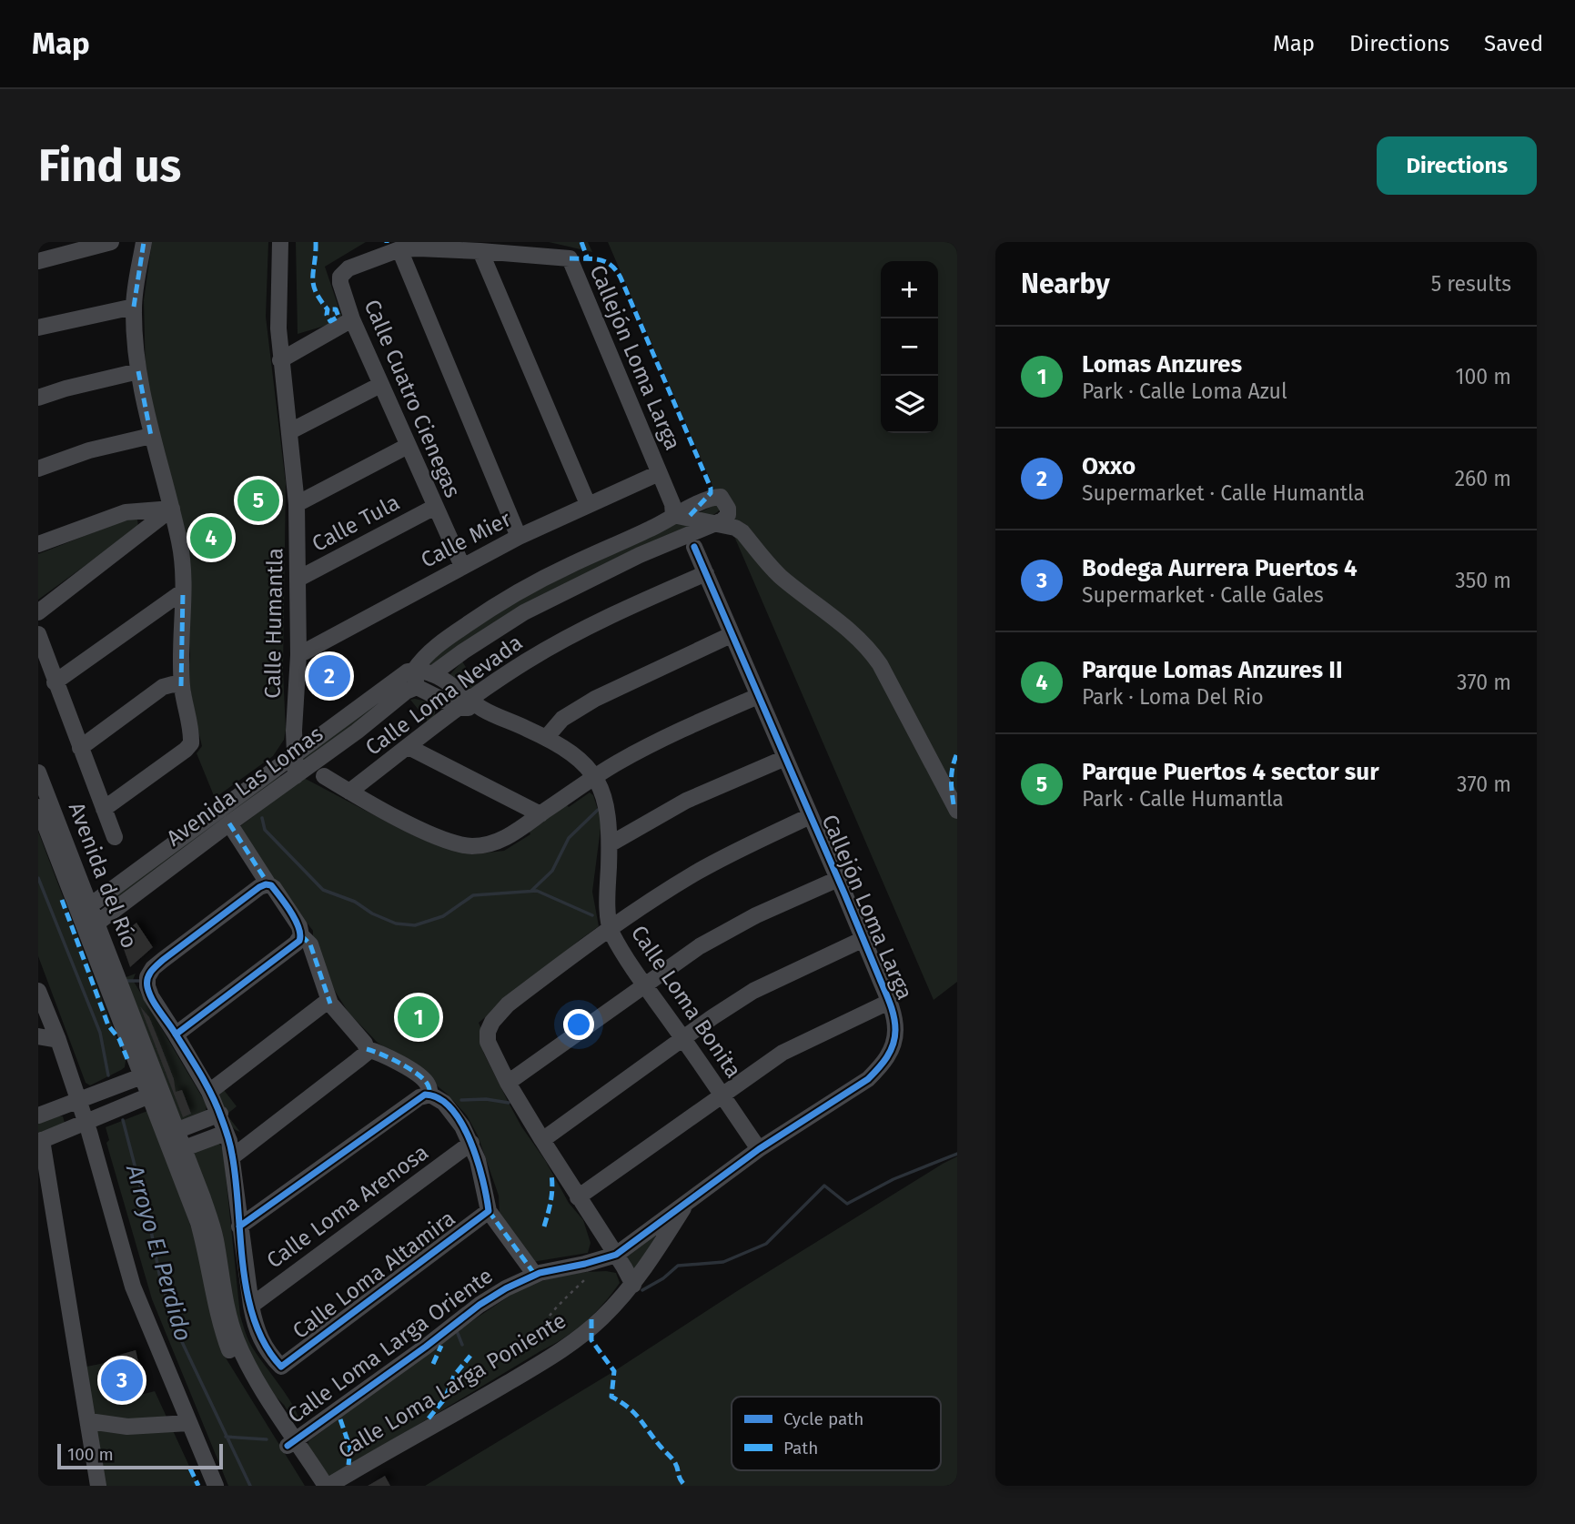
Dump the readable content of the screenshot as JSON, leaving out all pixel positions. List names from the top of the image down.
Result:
{
  "streets": {
    "street": [
      "Callejón Loma Larga",
      "Calle Cuatro Cienegas",
      "Calle Tula",
      "Calle Mier",
      "Calle Humantla",
      "Calle Loma Nevada",
      "Avenida Las Lomas",
      "Avenida del Río",
      "Calle Loma Bonita",
      "Calle Loma Arenosa",
      "Calle Loma Altamira",
      "Calle Loma Larga Oriente",
      "Calle Loma Larga Poniente"
    ]
  },
  "crossings": [
    ["Callejón Loma Larga", "Calle Mier"],
    ["Callejón Loma Larga", "Calle Loma Nevada"],
    ["Callejón Loma Larga", "Avenida Las Lomas"],
    ["Callejón Loma Larga", "Calle Loma Bonita"],
    ["Callejón Loma Larga", "Calle Loma Larga Oriente"],
    ["Callejón Loma Larga", "Calle Loma Larga Poniente"],
    ["Calle Cuatro Cienegas", "Calle Tula"],
    ["Calle Cuatro Cienegas", "Calle Mier"],
    ["Calle Tula", "Calle Humantla"],
    ["Calle Mier", "Calle Humantla"],
    ["Calle Humantla", "Avenida Las Lomas"],
    ["Calle Loma Nevada", "Calle Loma Bonita"],
    ["Avenida Las Lomas", "Avenida del Río"],
    ["Avenida Las Lomas", "Calle Loma Bonita"],
    ["Avenida del Río", "Calle Loma Larga Oriente"],
    ["Avenida del Río", "Calle Loma Larga Poniente"],
    ["Calle Loma Arenosa", "Calle Loma Altamira"],
    ["Calle Loma Larga Oriente", "Calle Loma Larga Poniente"]
  ],
  "water": ["Arroyo El Perdido"],
  "legend": ["Cycle path", "Path"],
  "scale_bar": "100 m",
  "page": {
    "header": "Map",
    "nav": ["Map", "Directions", "Saved"],
    "buttons": "Directions",
    "title": "Find us",
    "heading": ["Nearby", "5 results"],
    "map_buttons": ["+", "−"],
    "list": [
      {
        "mark": "1",
        "name": "Lomas Anzures",
        "note": "Park · Calle Loma Azul",
        "value": "100 m"
      },
      {
        "mark": "2",
        "name": "Oxxo",
        "note": "Supermarket · Calle Humantla",
        "value": "260 m"
      },
      {
        "mark": "3",
        "name": "Bodega Aurrera Puertos 4",
        "note": "Supermarket · Calle Gales",
        "value": "350 m"
      },
      {
        "mark": "4",
        "name": "Parque Lomas Anzures II",
        "note": "Park · Loma Del Rio",
        "value": "370 m"
      },
      {
        "mark": "5",
        "name": "Parque Puertos 4 sector sur",
        "note": "Park · Calle Humantla",
        "value": "370 m"
      }
    ],
    "pins": [
      "5",
      "4",
      "2",
      "1",
      "3"
    ],
    "scale": "100 m"
  }
}
